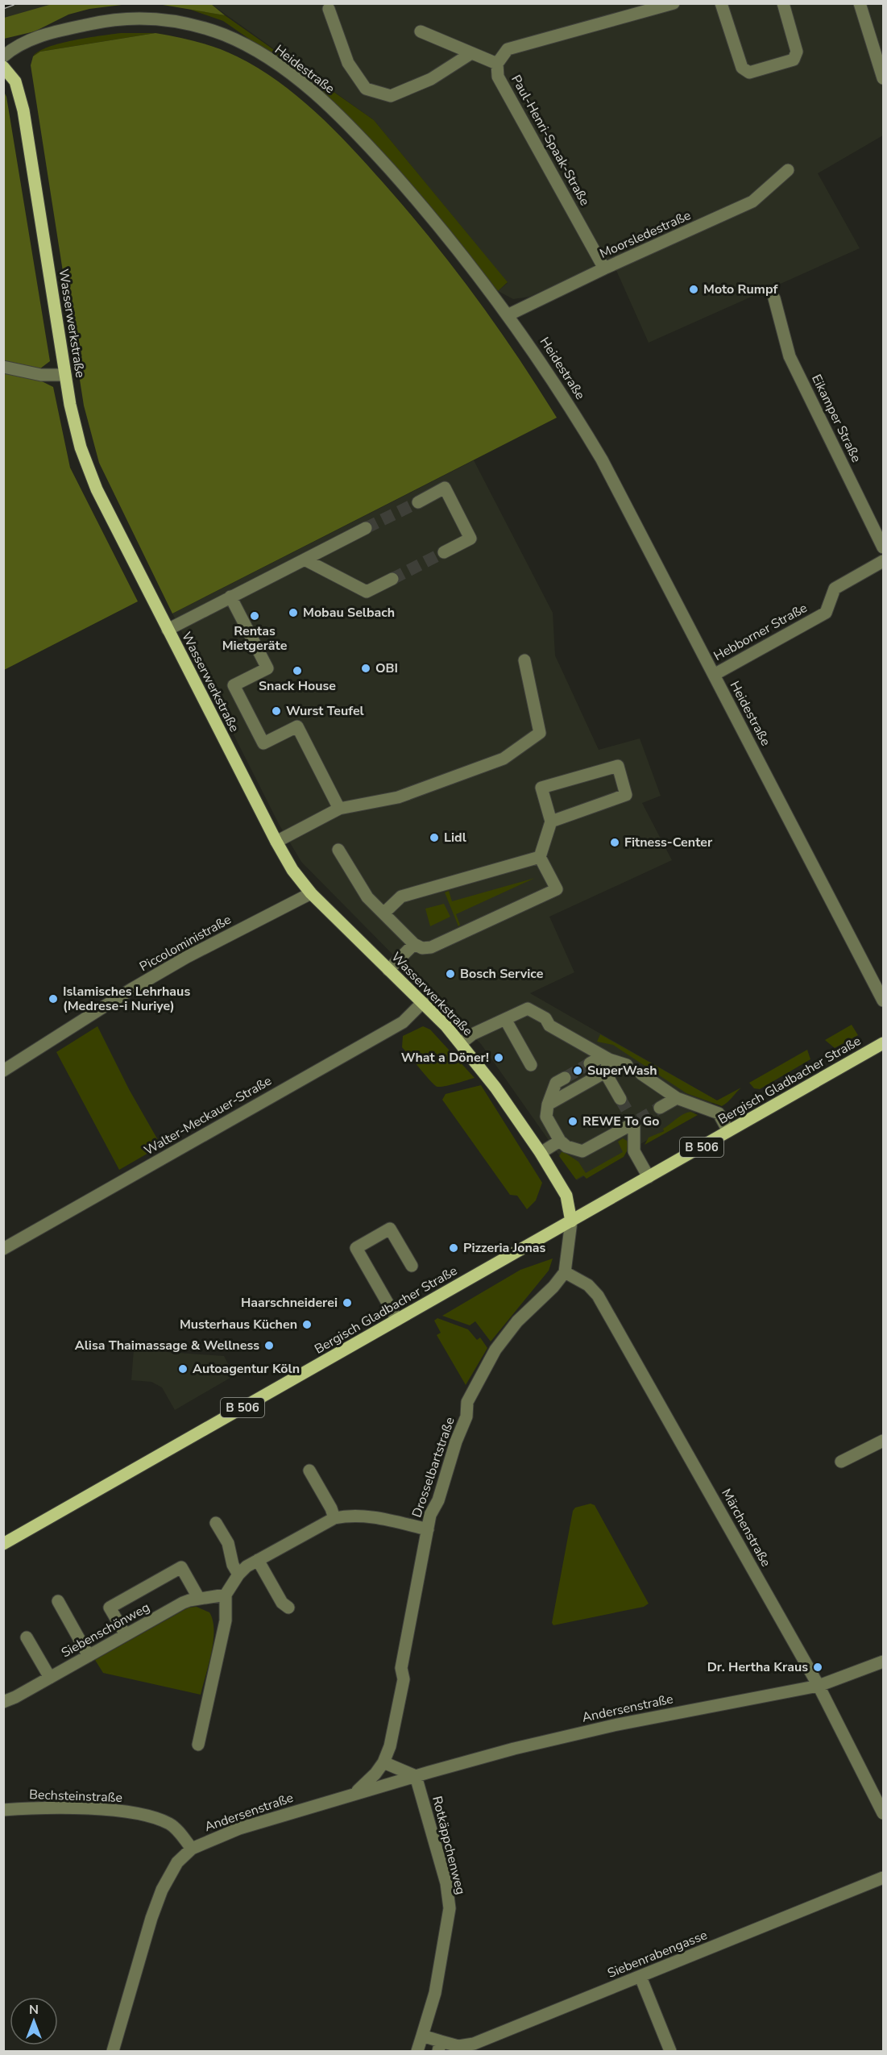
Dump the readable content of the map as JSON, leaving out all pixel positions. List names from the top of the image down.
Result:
{
  "streets": {
    "main road": ["Wasserwerkstraße", "Bergisch Gladbacher Straße", "B 506"],
    "street": [
      "Heidestraße",
      "Paul-Henri-Spaak-Straße",
      "Moorsledestraße",
      "Eikamper Straße",
      "Hebborner Straße",
      "Piccoloministraße",
      "Walter-Meckauer-Straße",
      "Drosselbartstraße",
      "Märchenstraße",
      "Siebenschönweg",
      "Andersenstraße",
      "Bechsteinstraße",
      "Rotkäppchenweg",
      "Siebenrabengasse"
    ]
  },
  "crossings": [
    ["Heidestraße", "Moorsledestraße"],
    ["Heidestraße", "Hebborner Straße"],
    ["Paul-Henri-Spaak-Straße", "Moorsledestraße"],
    ["Wasserwerkstraße", "Piccoloministraße"],
    ["Wasserwerkstraße", "Bergisch Gladbacher Straße"],
    ["Wasserwerkstraße", "Walter-Meckauer-Straße"],
    ["Drosselbartstraße", "Märchenstraße"],
    ["Drosselbartstraße", "Andersenstraße"],
    ["Märchenstraße", "Andersenstraße"],
    ["Andersenstraße", "Bechsteinstraße"],
    ["Andersenstraße", "Rotkäppchenweg"]
  ],
  "places": [
    "Moto Rumpf",
    "Mobau Selbach",
    "Rentas Mietgeräte",
    "OBI",
    "Snack House",
    "Wurst Teufel",
    "Lidl",
    "Fitness-Center",
    "Bosch Service",
    "Islamisches Lehrhaus (Medrese-i Nuriye)",
    "What a Döner!",
    "SuperWash",
    "REWE To Go",
    "Pizzeria Jonas",
    "Haarschneiderei",
    "Musterhaus Küchen",
    "Alisa Thaimassage & Wellness",
    "Autoagentur Köln",
    "Dr. Hertha Kraus"
  ],
  "north": "top"
}
